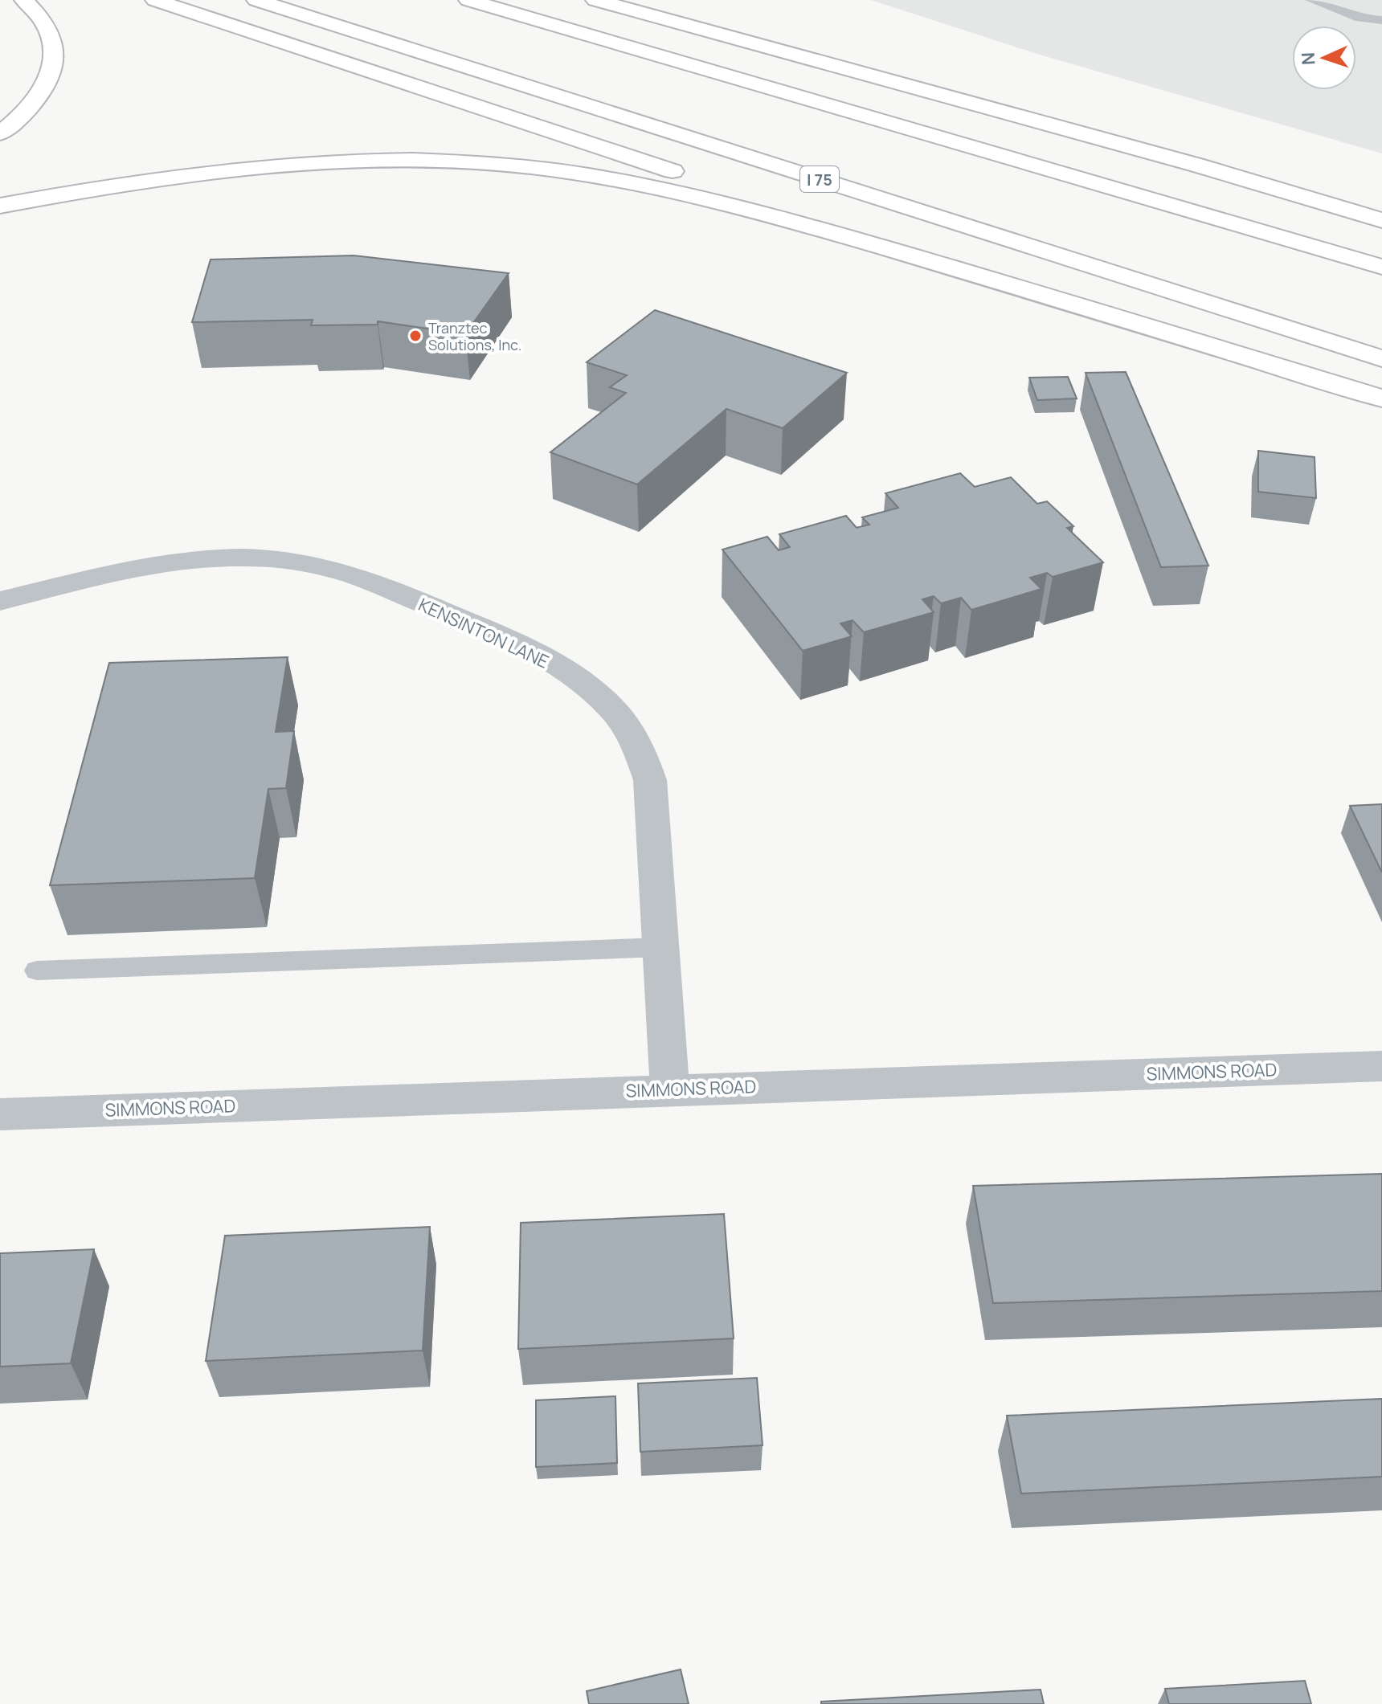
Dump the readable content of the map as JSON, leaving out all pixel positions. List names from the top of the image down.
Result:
{
  "streets": {
    "highway": ["I 75"],
    "street": ["KENSINTON LANE", "SIMMONS ROAD"]
  },
  "crossings": [
    ["KENSINTON LANE", "SIMMONS ROAD"]
  ],
  "places": ["Tranztec Solutions, Inc."],
  "north": "left"
}
